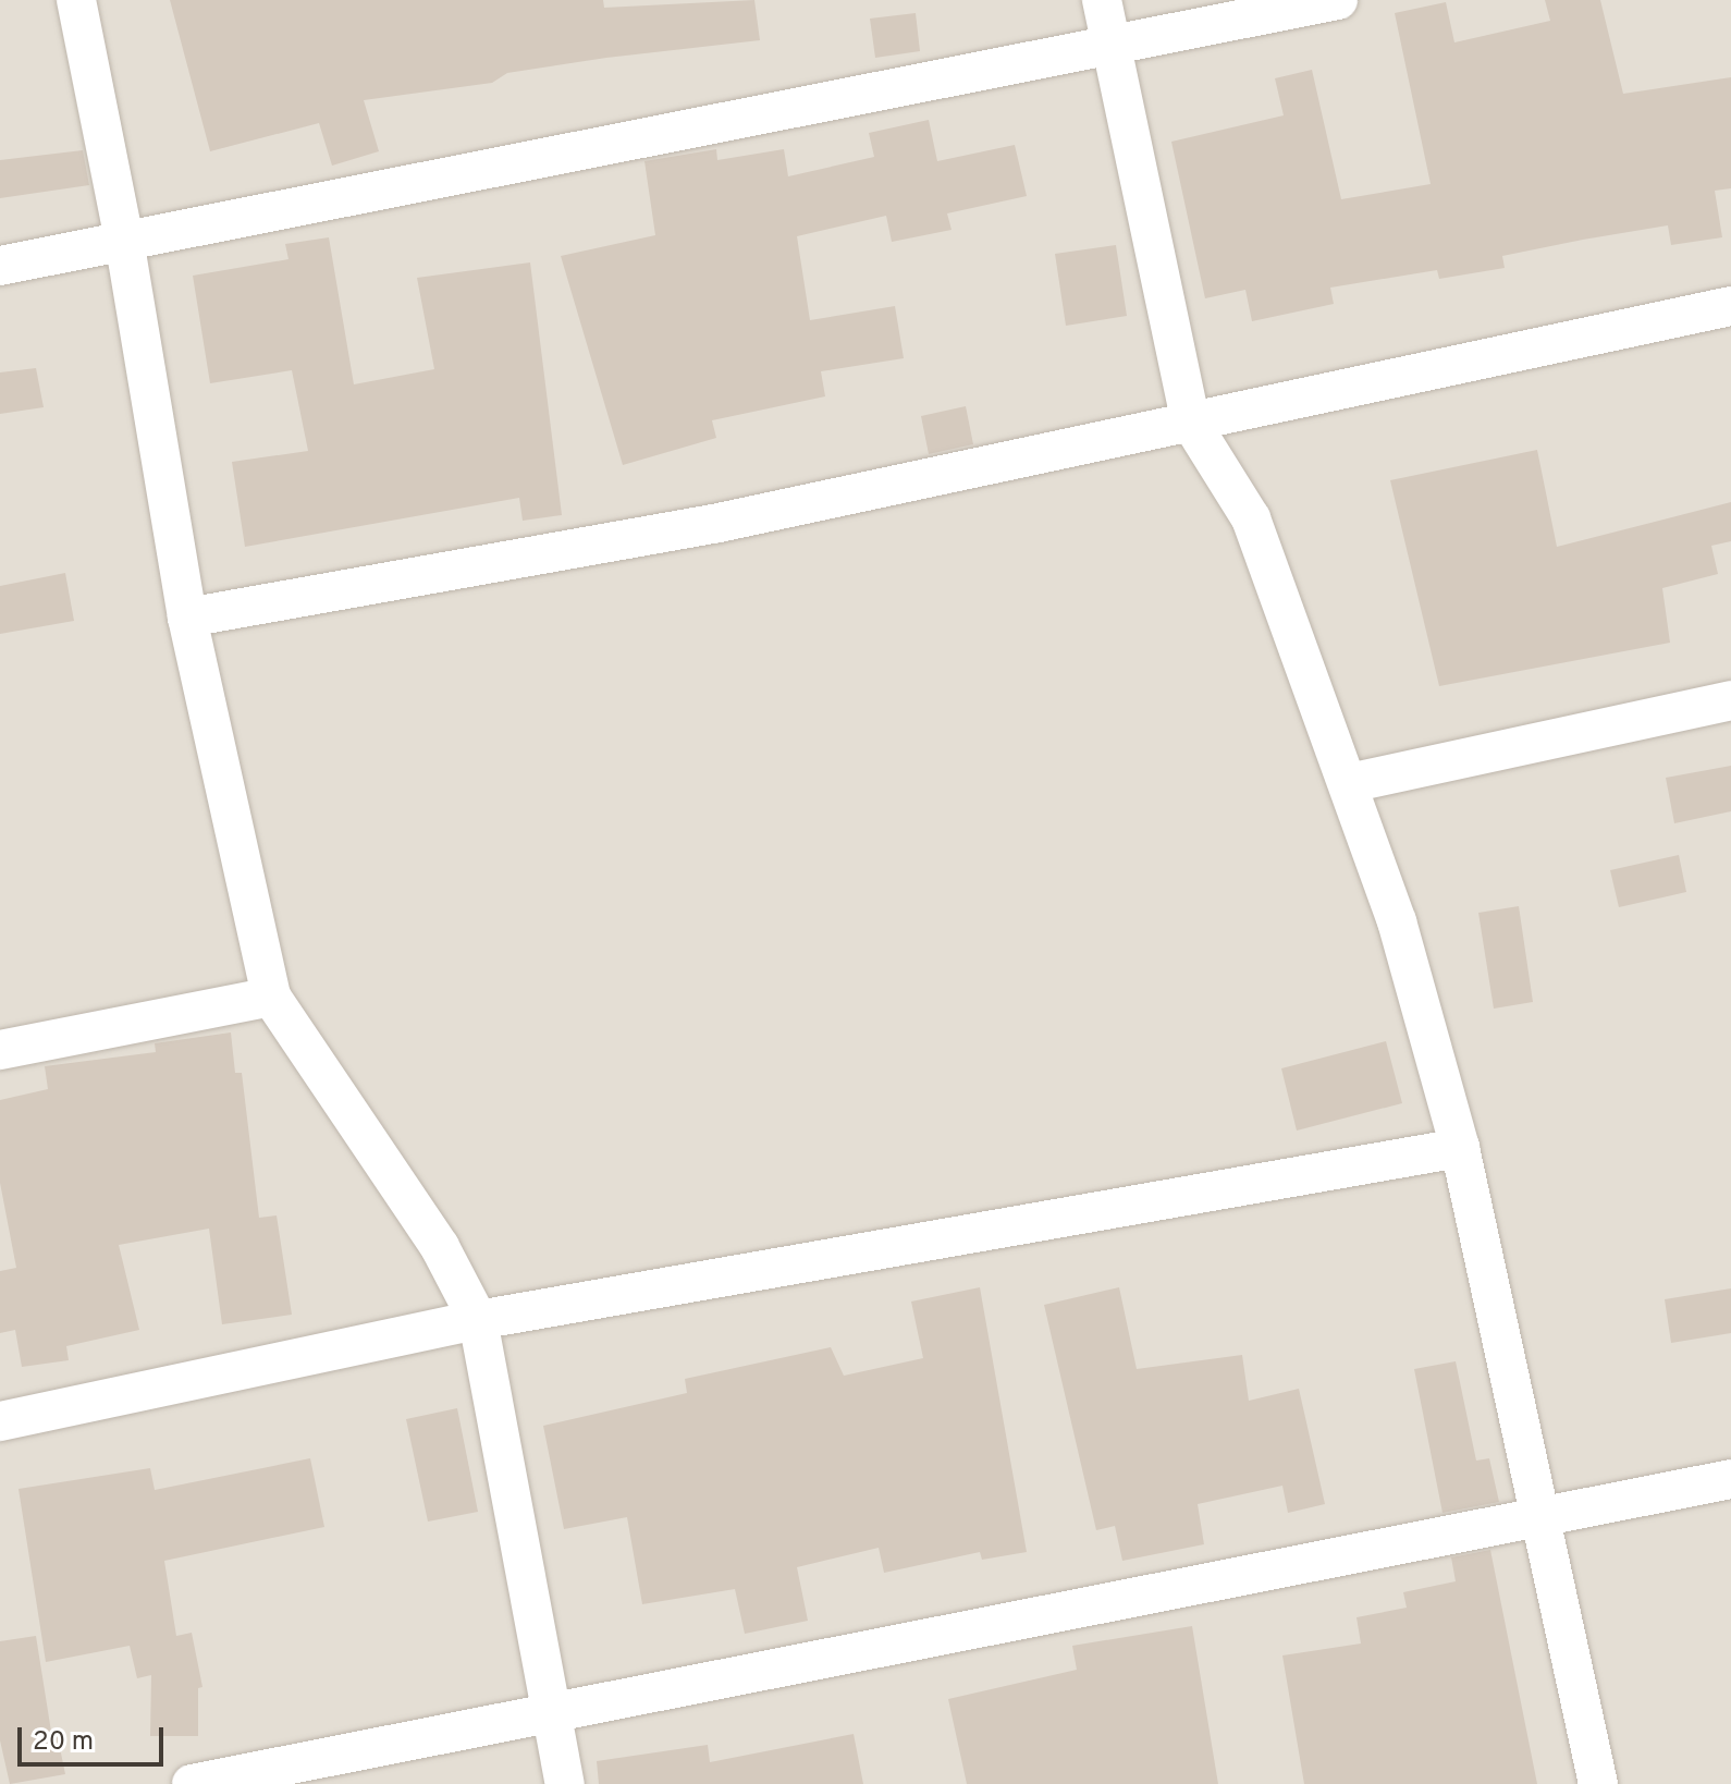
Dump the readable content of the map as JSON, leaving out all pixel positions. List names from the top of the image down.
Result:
{
  "scale_bar": "20 m"
}
